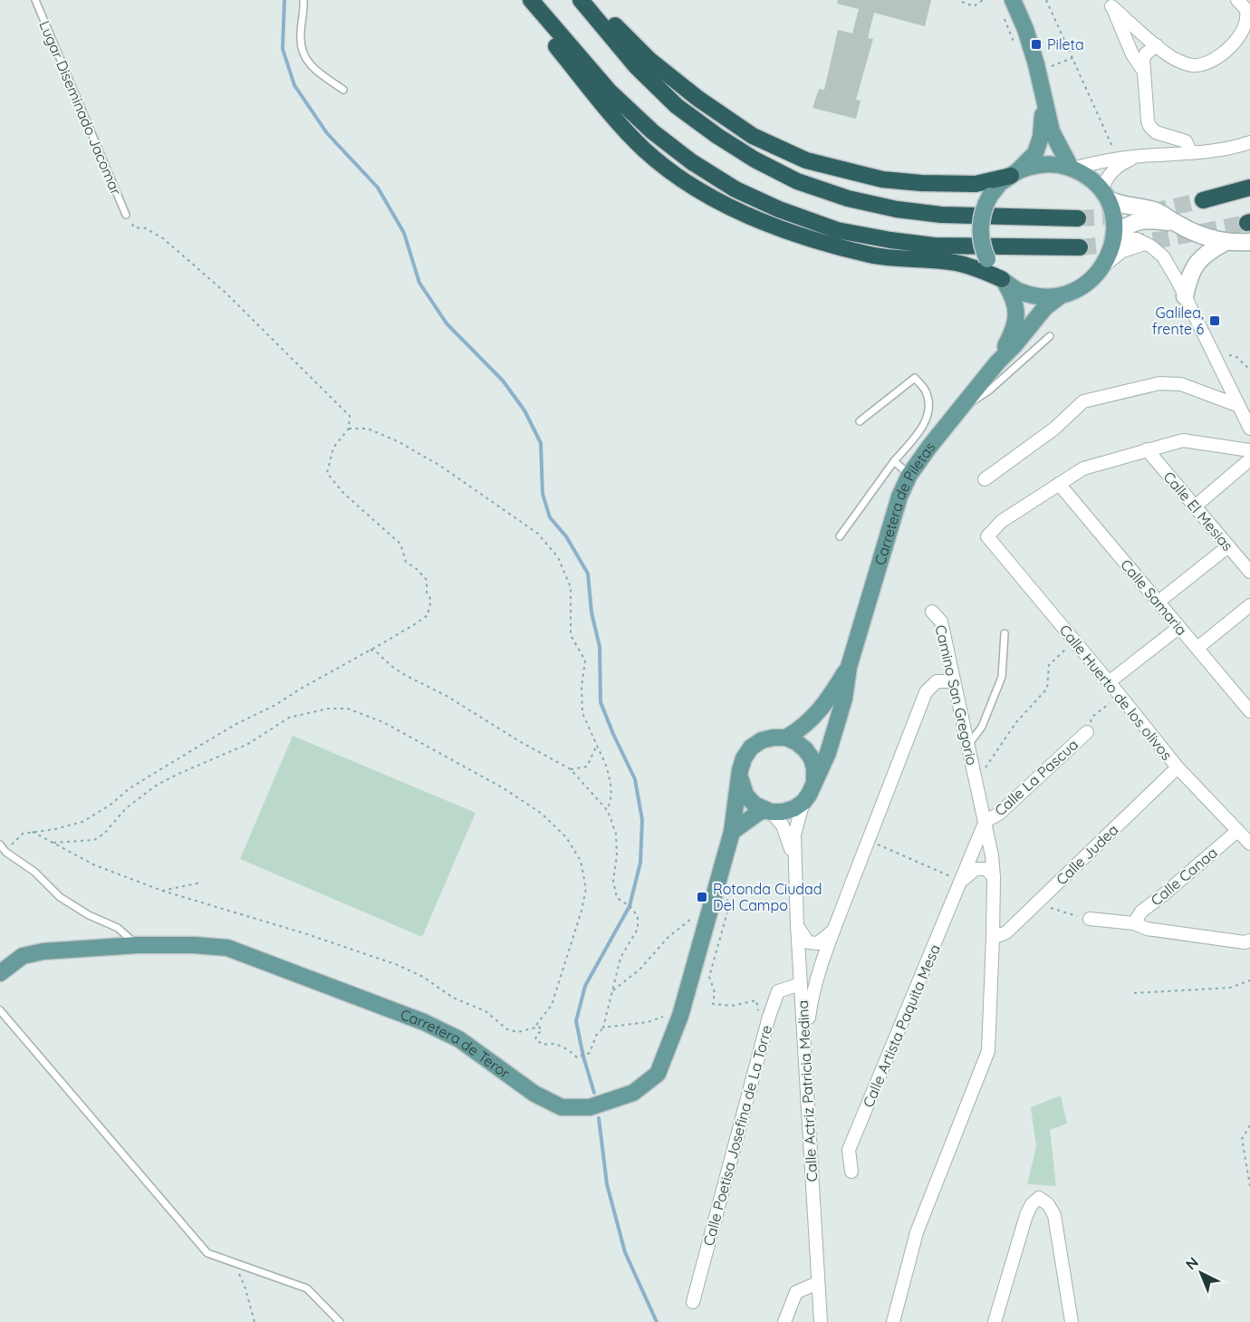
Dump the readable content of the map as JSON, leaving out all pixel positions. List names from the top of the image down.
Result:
{
  "streets": {
    "main road": ["Carretera de Piletas", "Carretera de Teror"],
    "street": [
      "Calle El Mesias",
      "Calle Samaria",
      "Calle Huerto de los olivos",
      "Camino San Gregorio",
      "Calle La Pascua",
      "Calle Judea",
      "Calle Canaa",
      "Calle Artista Paquita Mesa",
      "Calle Actriz Patricia Medina",
      "Calle Poetisa Josefina de La Torre"
    ],
    "lane": ["Lugar Diseminado Jacomar"]
  },
  "crossings": [
    ["Calle Samaria", "Calle Huerto de los olivos"],
    ["Calle Huerto de los olivos", "Camino San Gregorio"],
    ["Calle Huerto de los olivos", "Calle Judea"],
    ["Calle Huerto de los olivos", "Calle Canaa"],
    ["Camino San Gregorio", "Calle La Pascua"],
    ["Camino San Gregorio", "Calle Judea"],
    ["Camino San Gregorio", "Calle Artista Paquita Mesa"],
    ["Calle La Pascua", "Calle Artista Paquita Mesa"],
    ["Carretera de Teror", "Calle Actriz Patricia Medina"],
    ["Calle Actriz Patricia Medina", "Calle Poetisa Josefina de La Torre"]
  ],
  "places": {
    "transit": ["Pileta", "Galilea, frente 6", "Rotonda Ciudad Del Campo"]
  },
  "north": "top left"
}
